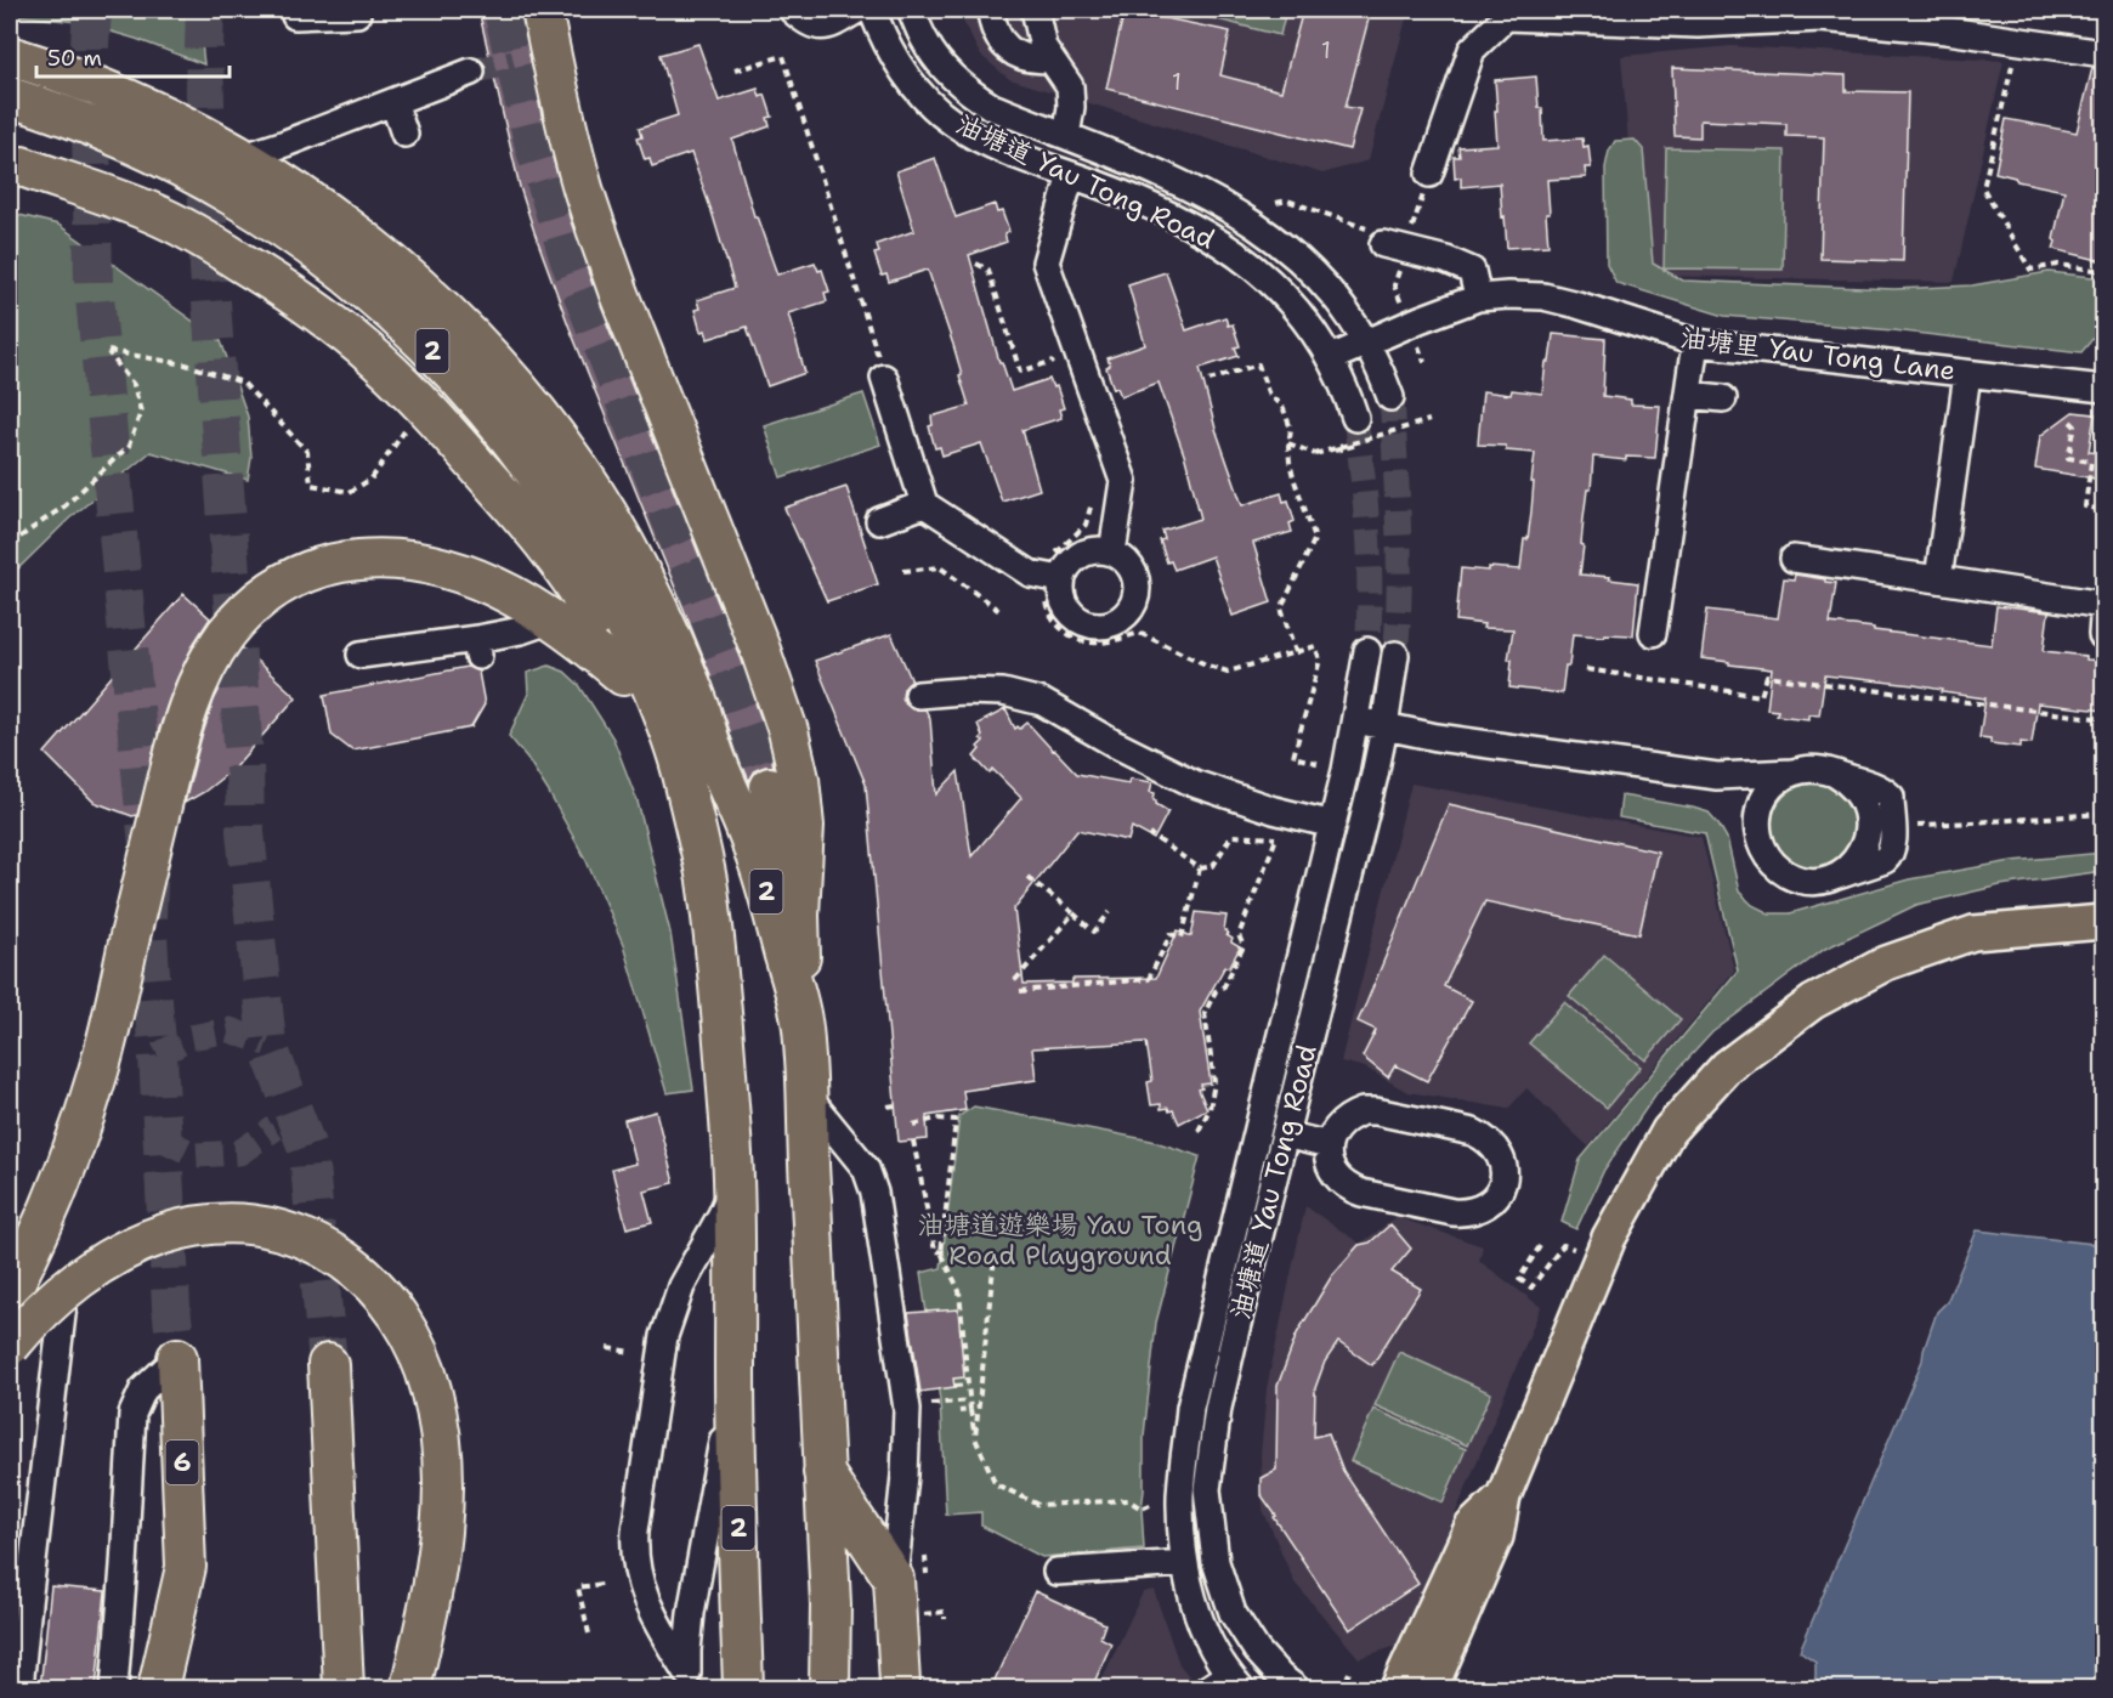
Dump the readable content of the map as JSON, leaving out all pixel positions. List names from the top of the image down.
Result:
{
  "streets": {
    "highway": ["2", "6"],
    "street": ["油塘道 Yau Tong Road", "油塘里 Yau Tong Lane"]
  },
  "crossings": [
    ["油塘道 Yau Tong Road", "油塘里 Yau Tong Lane"]
  ],
  "parks": ["油塘道遊樂場 Yau Tong Road Playground"],
  "house_numbers": ["1", "1"],
  "scale_bar": "50 m"
}
